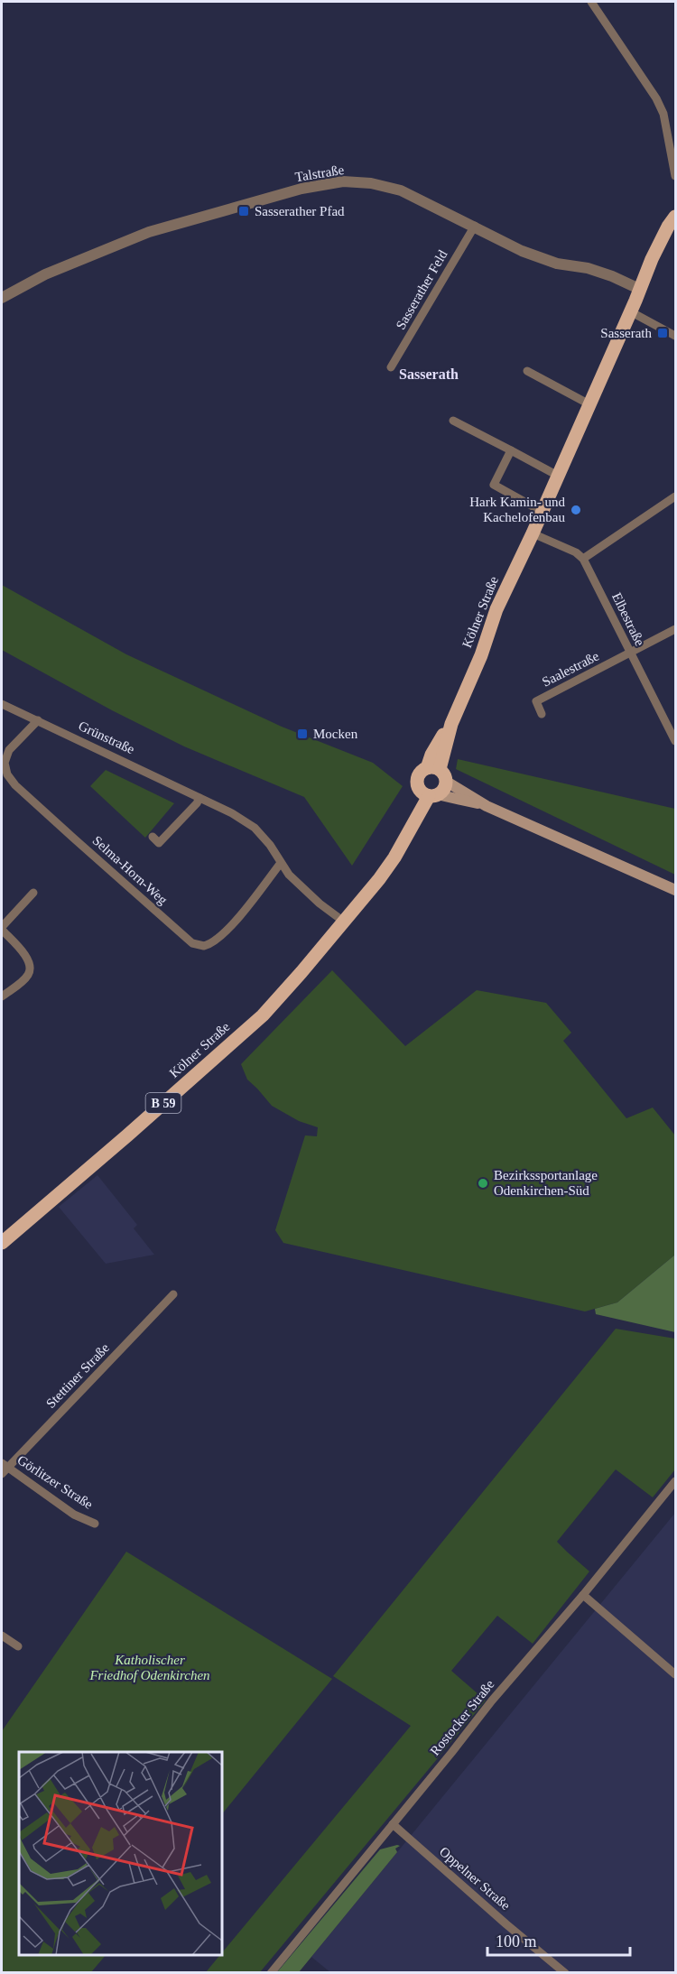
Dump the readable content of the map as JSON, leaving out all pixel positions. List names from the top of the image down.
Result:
{
  "streets": {
    "main road": ["Kölner Straße", "B 59"],
    "street": [
      "Talstraße",
      "Sasserather Feld",
      "Elbestraße",
      "Saalestraße",
      "Grünstraße",
      "Selma-Horn-Weg",
      "Stettiner Straße",
      "Görlitzer Straße",
      "Rostocker Straße",
      "Oppelner Straße"
    ]
  },
  "crossings": [
    ["Talstraße", "Sasserather Feld"],
    ["Talstraße", "Kölner Straße"],
    ["Kölner Straße", "Grünstraße"],
    ["Elbestraße", "Saalestraße"],
    ["Grünstraße", "Selma-Horn-Weg"],
    ["Stettiner Straße", "Görlitzer Straße"],
    ["Rostocker Straße", "Oppelner Straße"]
  ],
  "districts": ["Sasserath"],
  "parks": ["Katholischer Friedhof Odenkirchen"],
  "places": {
    "transit": ["Sasserather Pfad", "Sasserath", "Mocken"],
    "other": ["Hark Kamin- und Kachelofenbau", "Bezirkssportanlage Odenkirchen-Süd"]
  },
  "scale_bar": "100 m"
}
